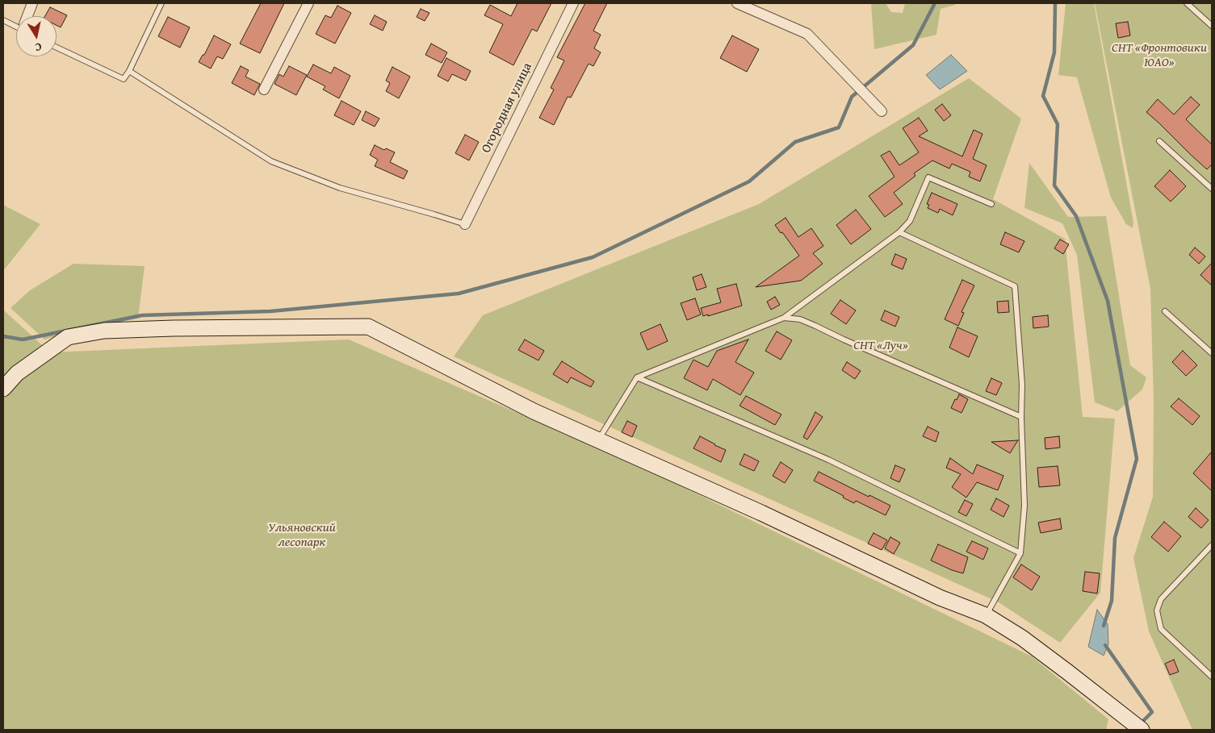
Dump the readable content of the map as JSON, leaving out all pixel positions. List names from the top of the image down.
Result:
{
  "streets": {
    "street": ["Огородная улица"]
  },
  "parks": ["СНТ «Фронтовики ЮАО»", "СНТ «Луч»", "Ульяновский лесопарк"],
  "north": "bottom"
}
